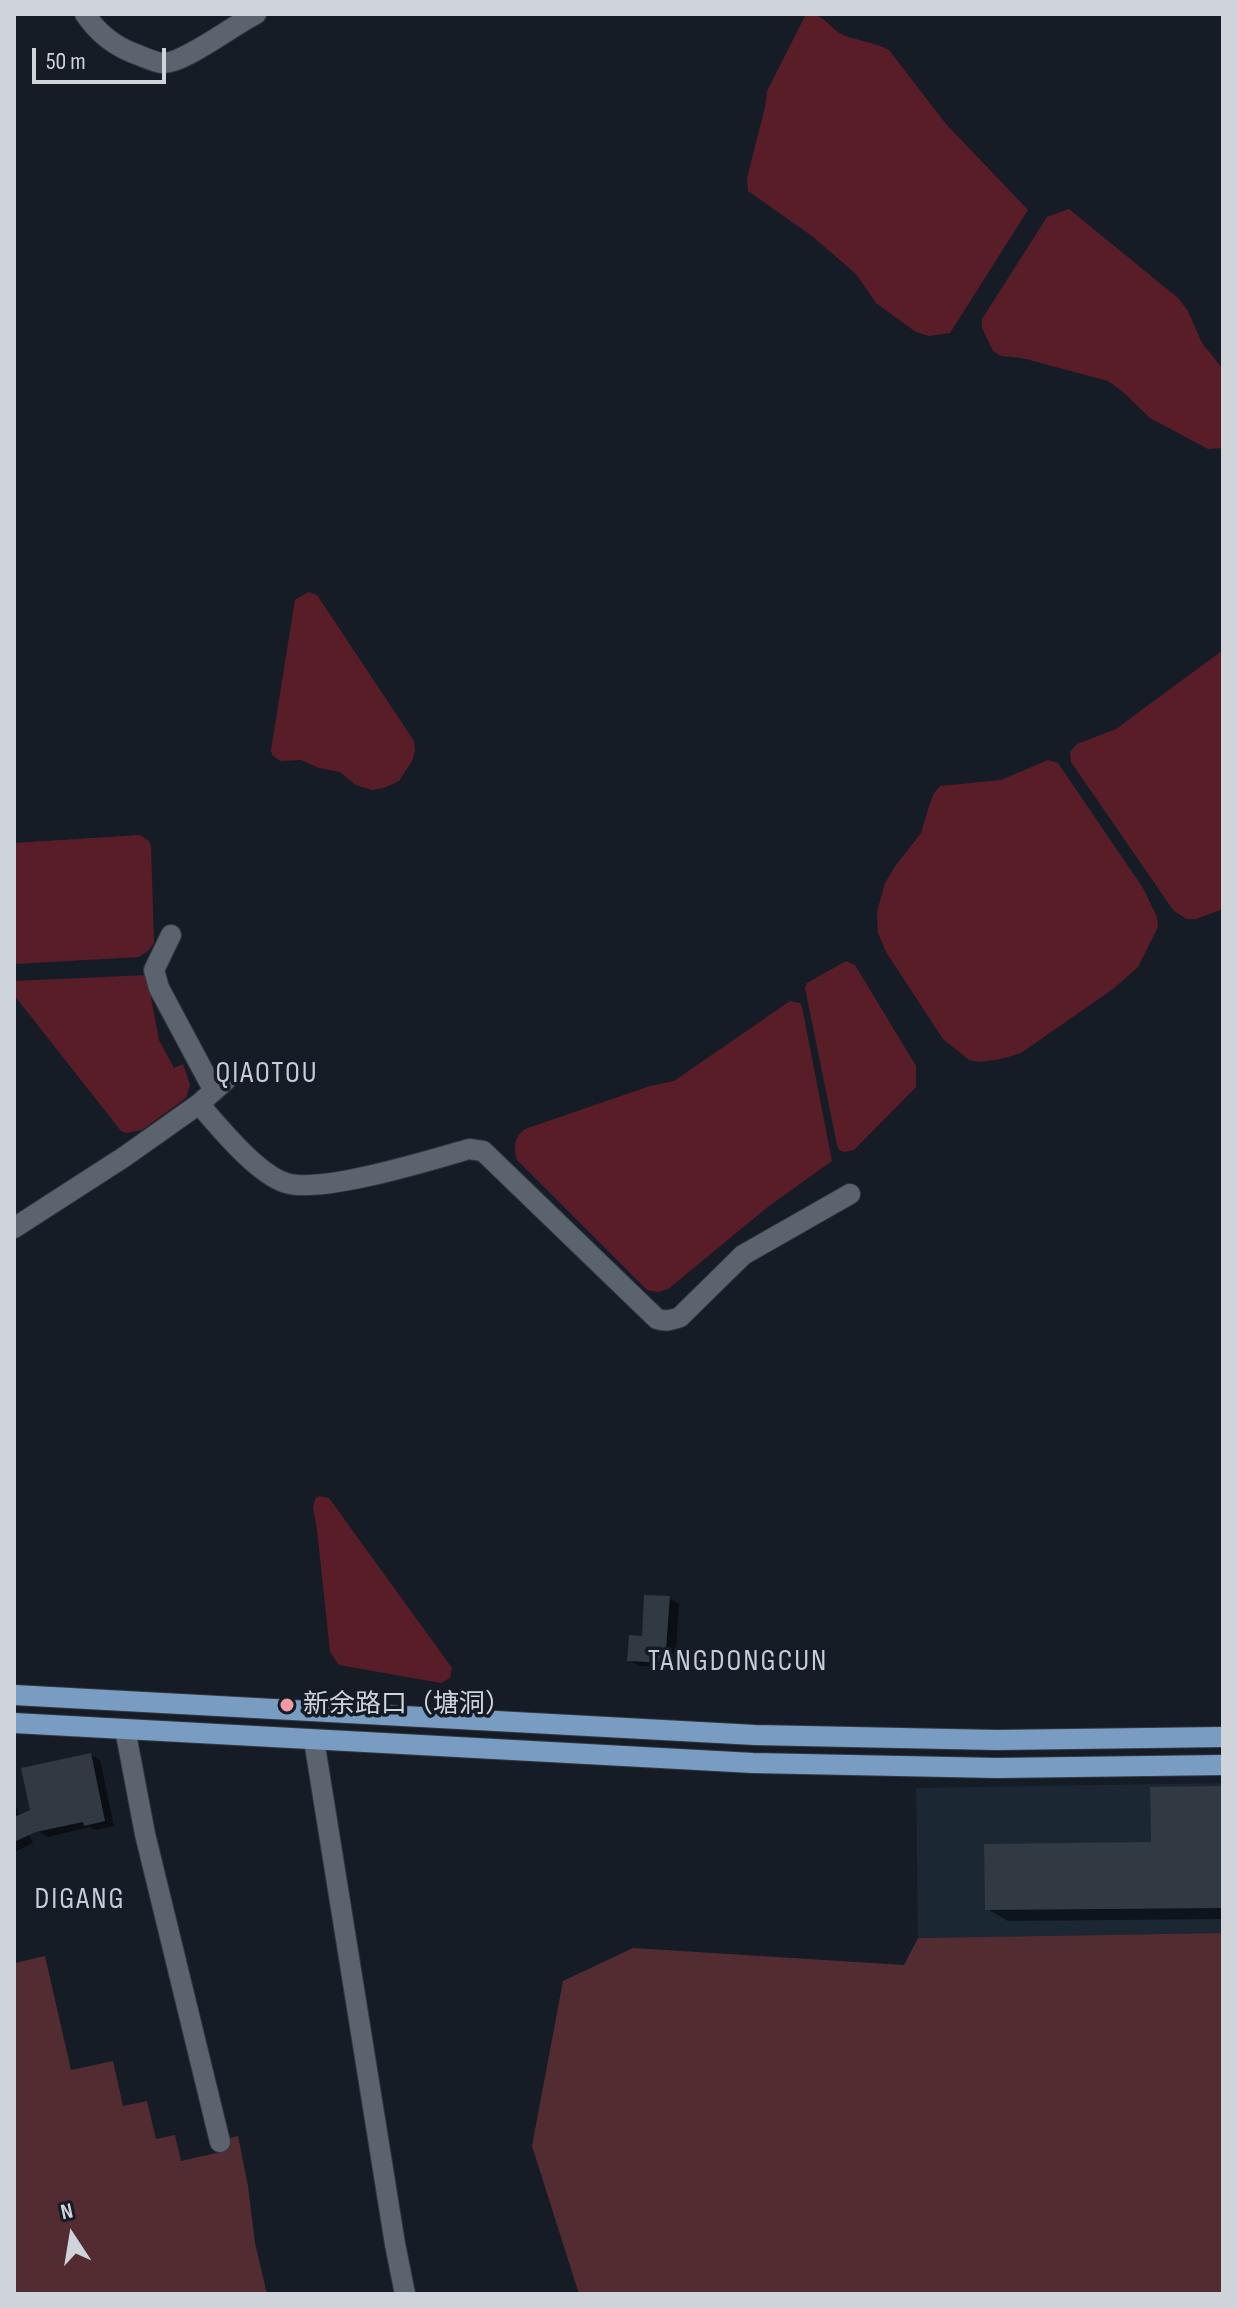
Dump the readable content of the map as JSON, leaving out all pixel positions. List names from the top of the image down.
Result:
{
  "districts": ["QIAOTOU", "TANGDONGCUN", "DIGANG"],
  "places": ["新余路口（塘洞）"],
  "scale_bar": "50 m",
  "north": "top"
}
